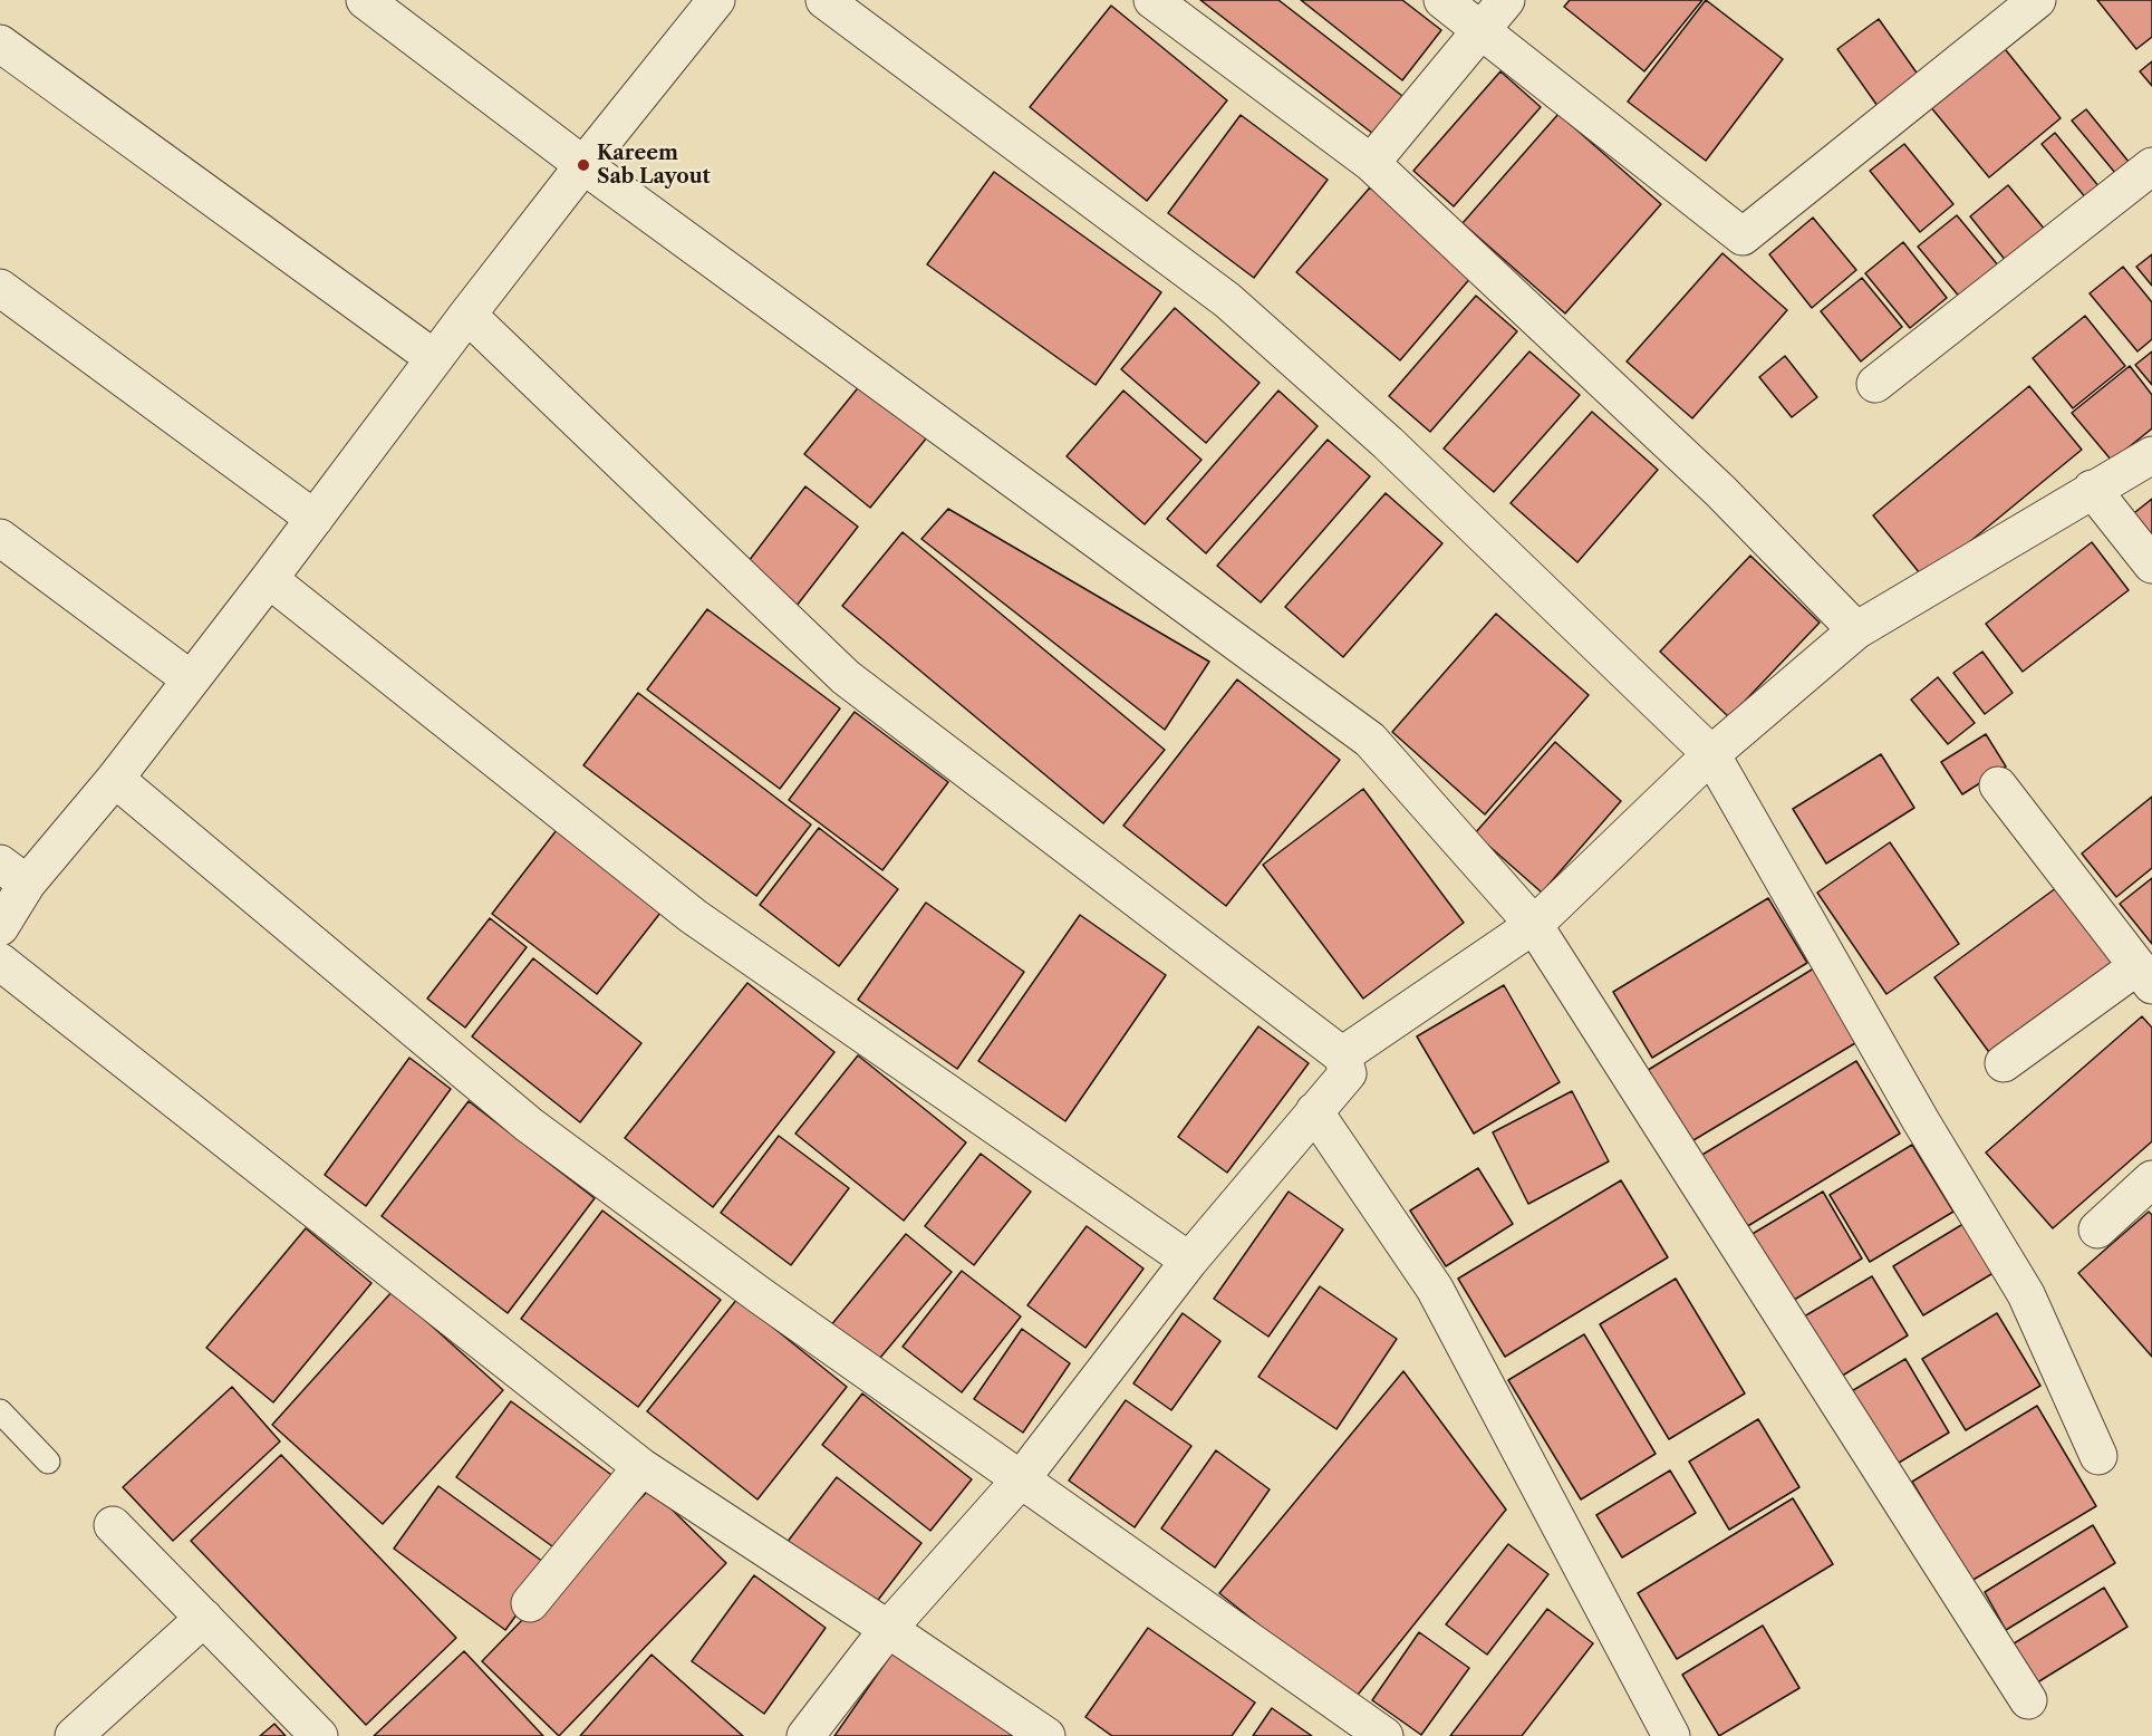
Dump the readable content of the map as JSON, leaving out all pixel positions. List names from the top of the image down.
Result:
{
  "places": ["Kareem Sab Layout"]
}
